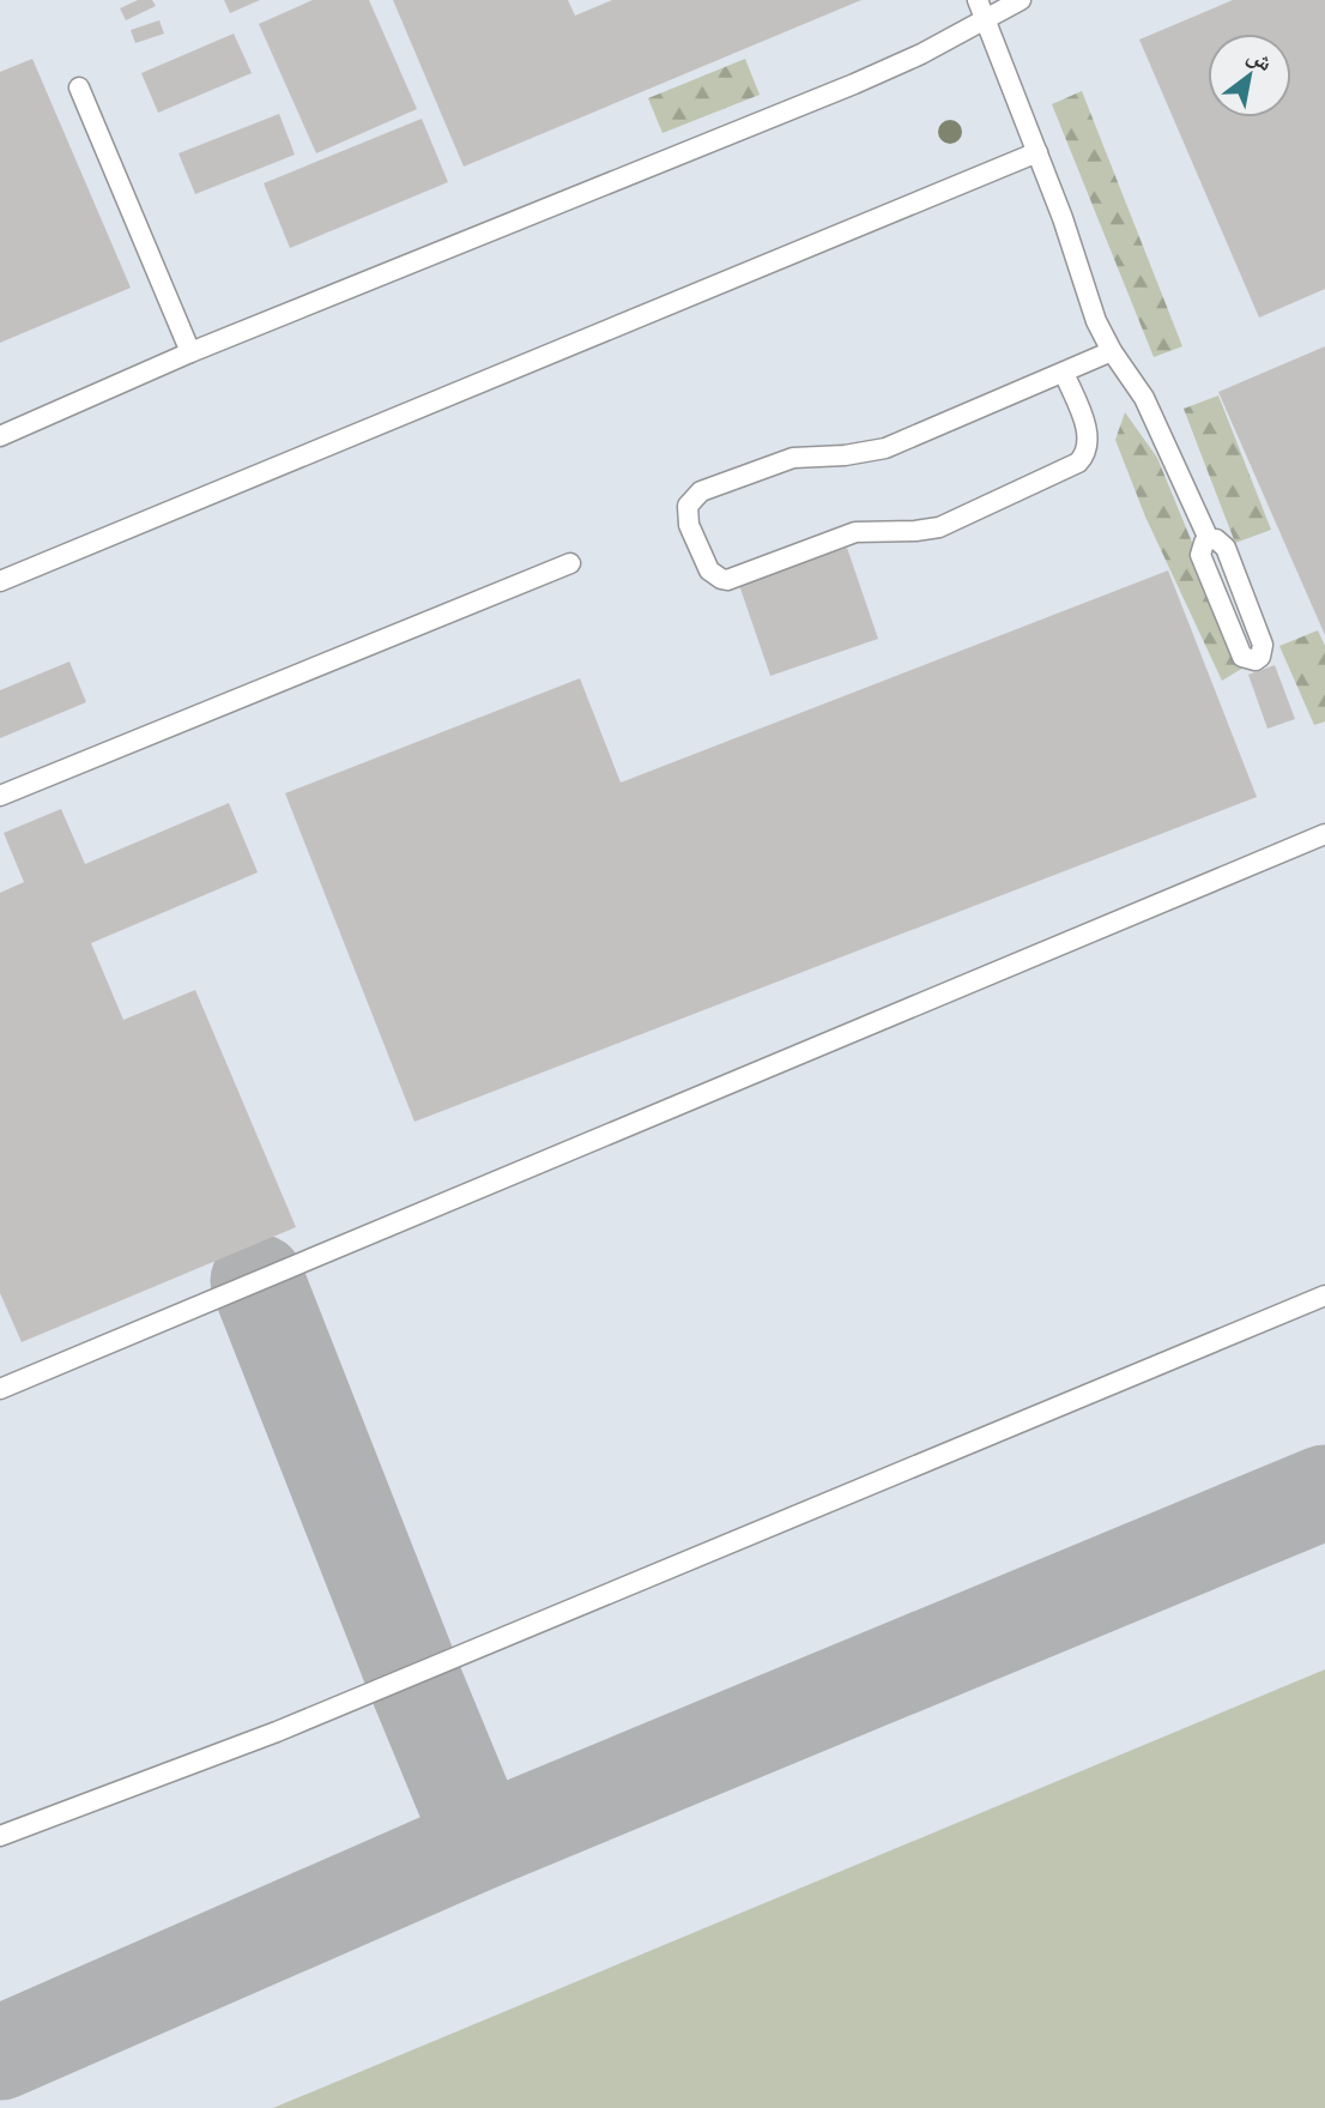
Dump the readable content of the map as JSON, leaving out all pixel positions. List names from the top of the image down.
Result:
{
  "north": "top right"
}
